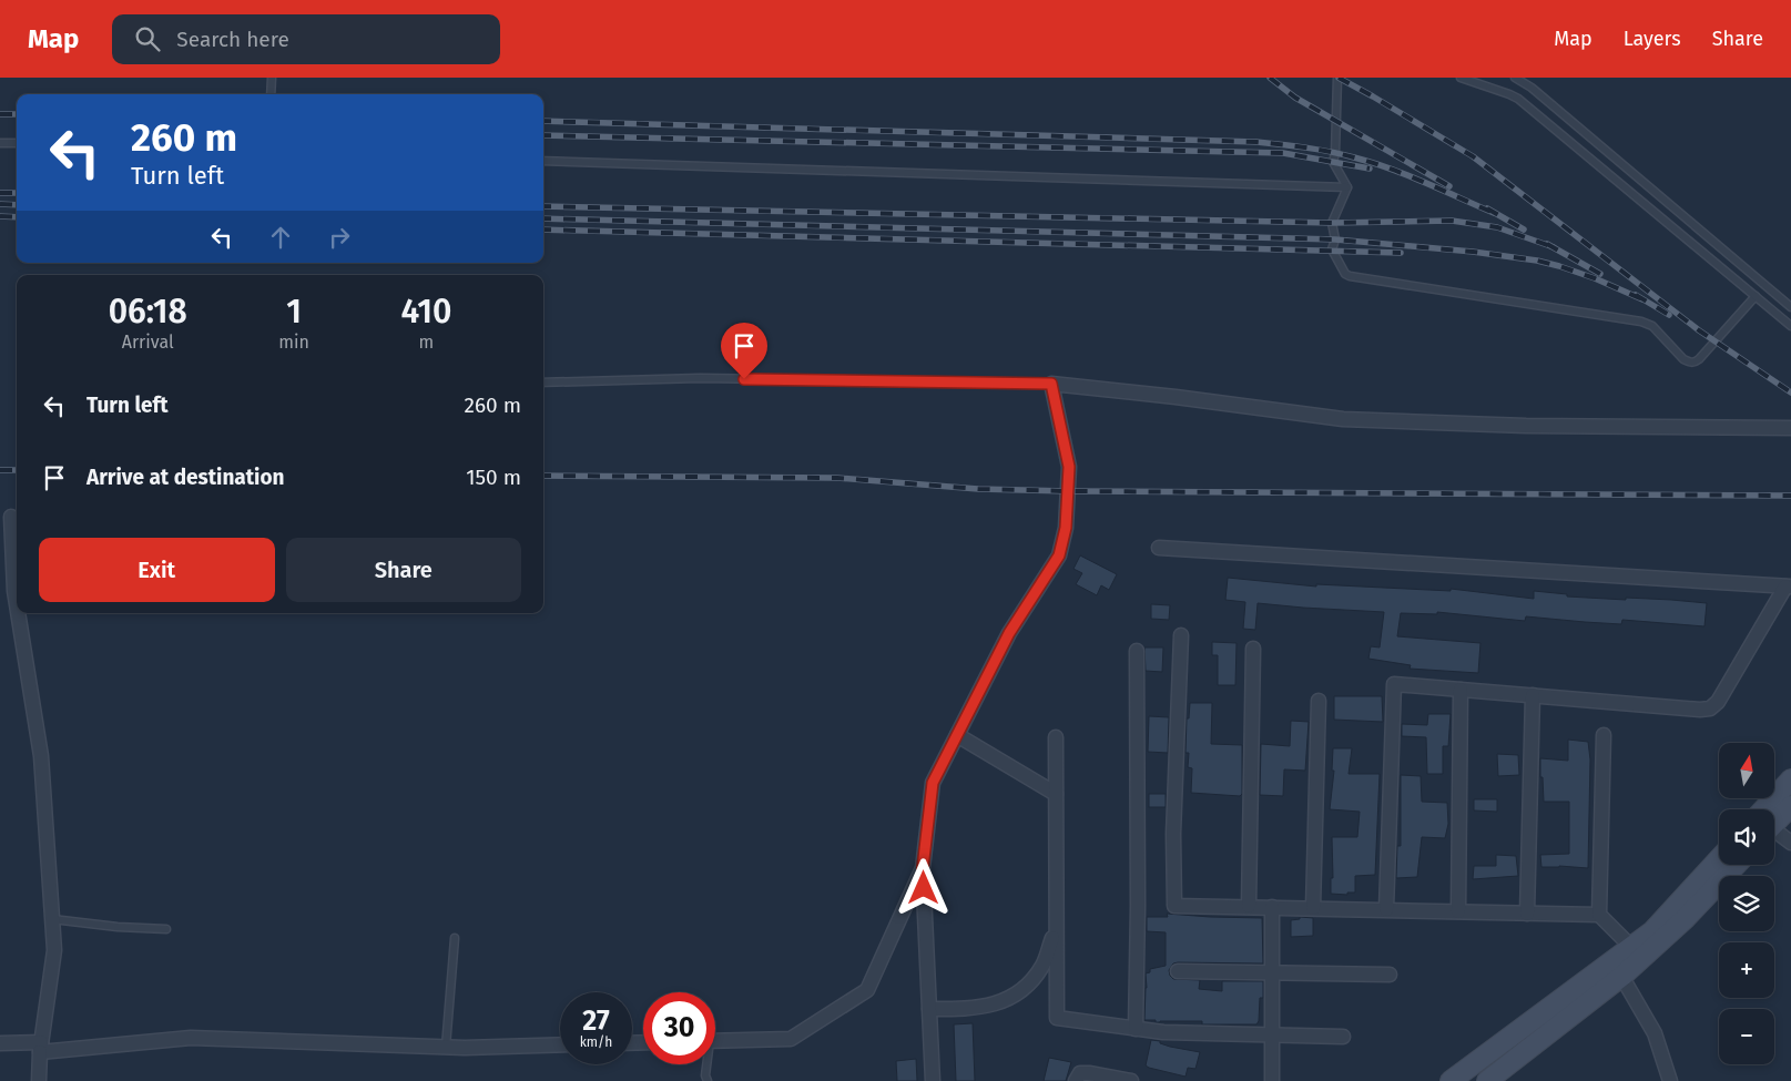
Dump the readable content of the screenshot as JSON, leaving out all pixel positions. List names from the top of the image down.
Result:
{
  "north": "top",
  "page": {
    "header": "Map",
    "search": "Search here",
    "nav": ["Map", "Layers", "Share"],
    "turn": ["260 m", "Turn left"],
    "eta": [
      "06:18",
      "Arrival",
      "1",
      "min",
      "410",
      "m"
    ],
    "list": [
      {
        "name": "Turn left",
        "value": "260 m"
      },
      {
        "name": "Arrive at destination",
        "value": "150 m"
      }
    ],
    "buttons": ["Exit", "Share"],
    "map_buttons": ["+", "−"],
    "speed": "27 km/h",
    "limit": "30"
  }
}
